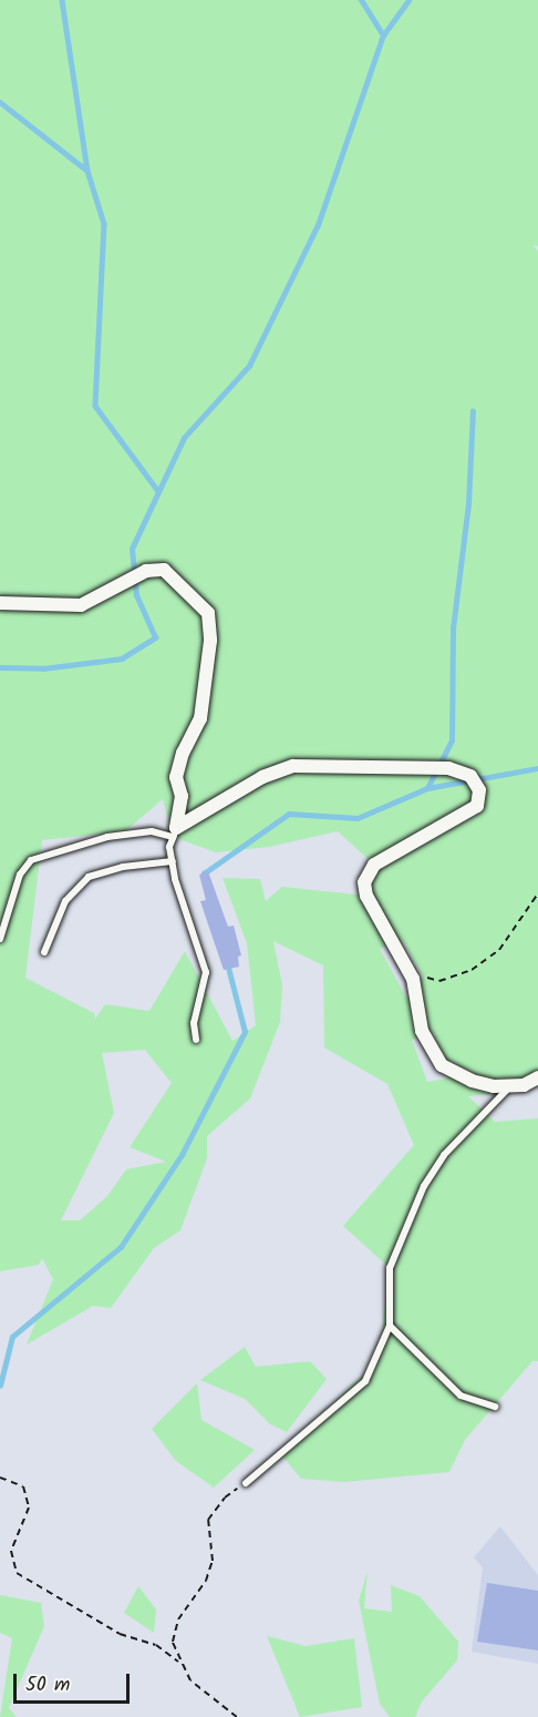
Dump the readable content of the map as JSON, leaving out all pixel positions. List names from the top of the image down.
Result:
{
  "scale_bar": "50 m"
}
